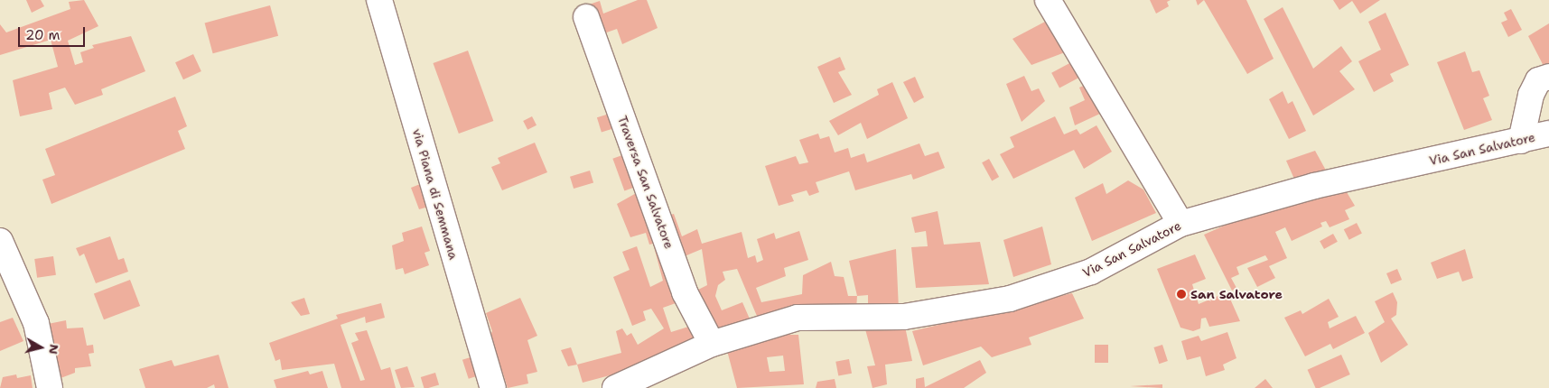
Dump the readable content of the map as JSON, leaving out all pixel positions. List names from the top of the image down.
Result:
{
  "streets": {
    "street": ["Via San Salvatore", "Traversa San Salvatore", "via Piana di Semmana"]
  },
  "crossings": [
    ["Via San Salvatore", "Traversa San Salvatore"]
  ],
  "places": ["San Salvatore"],
  "scale_bar": "20 m",
  "north": "right"
}
